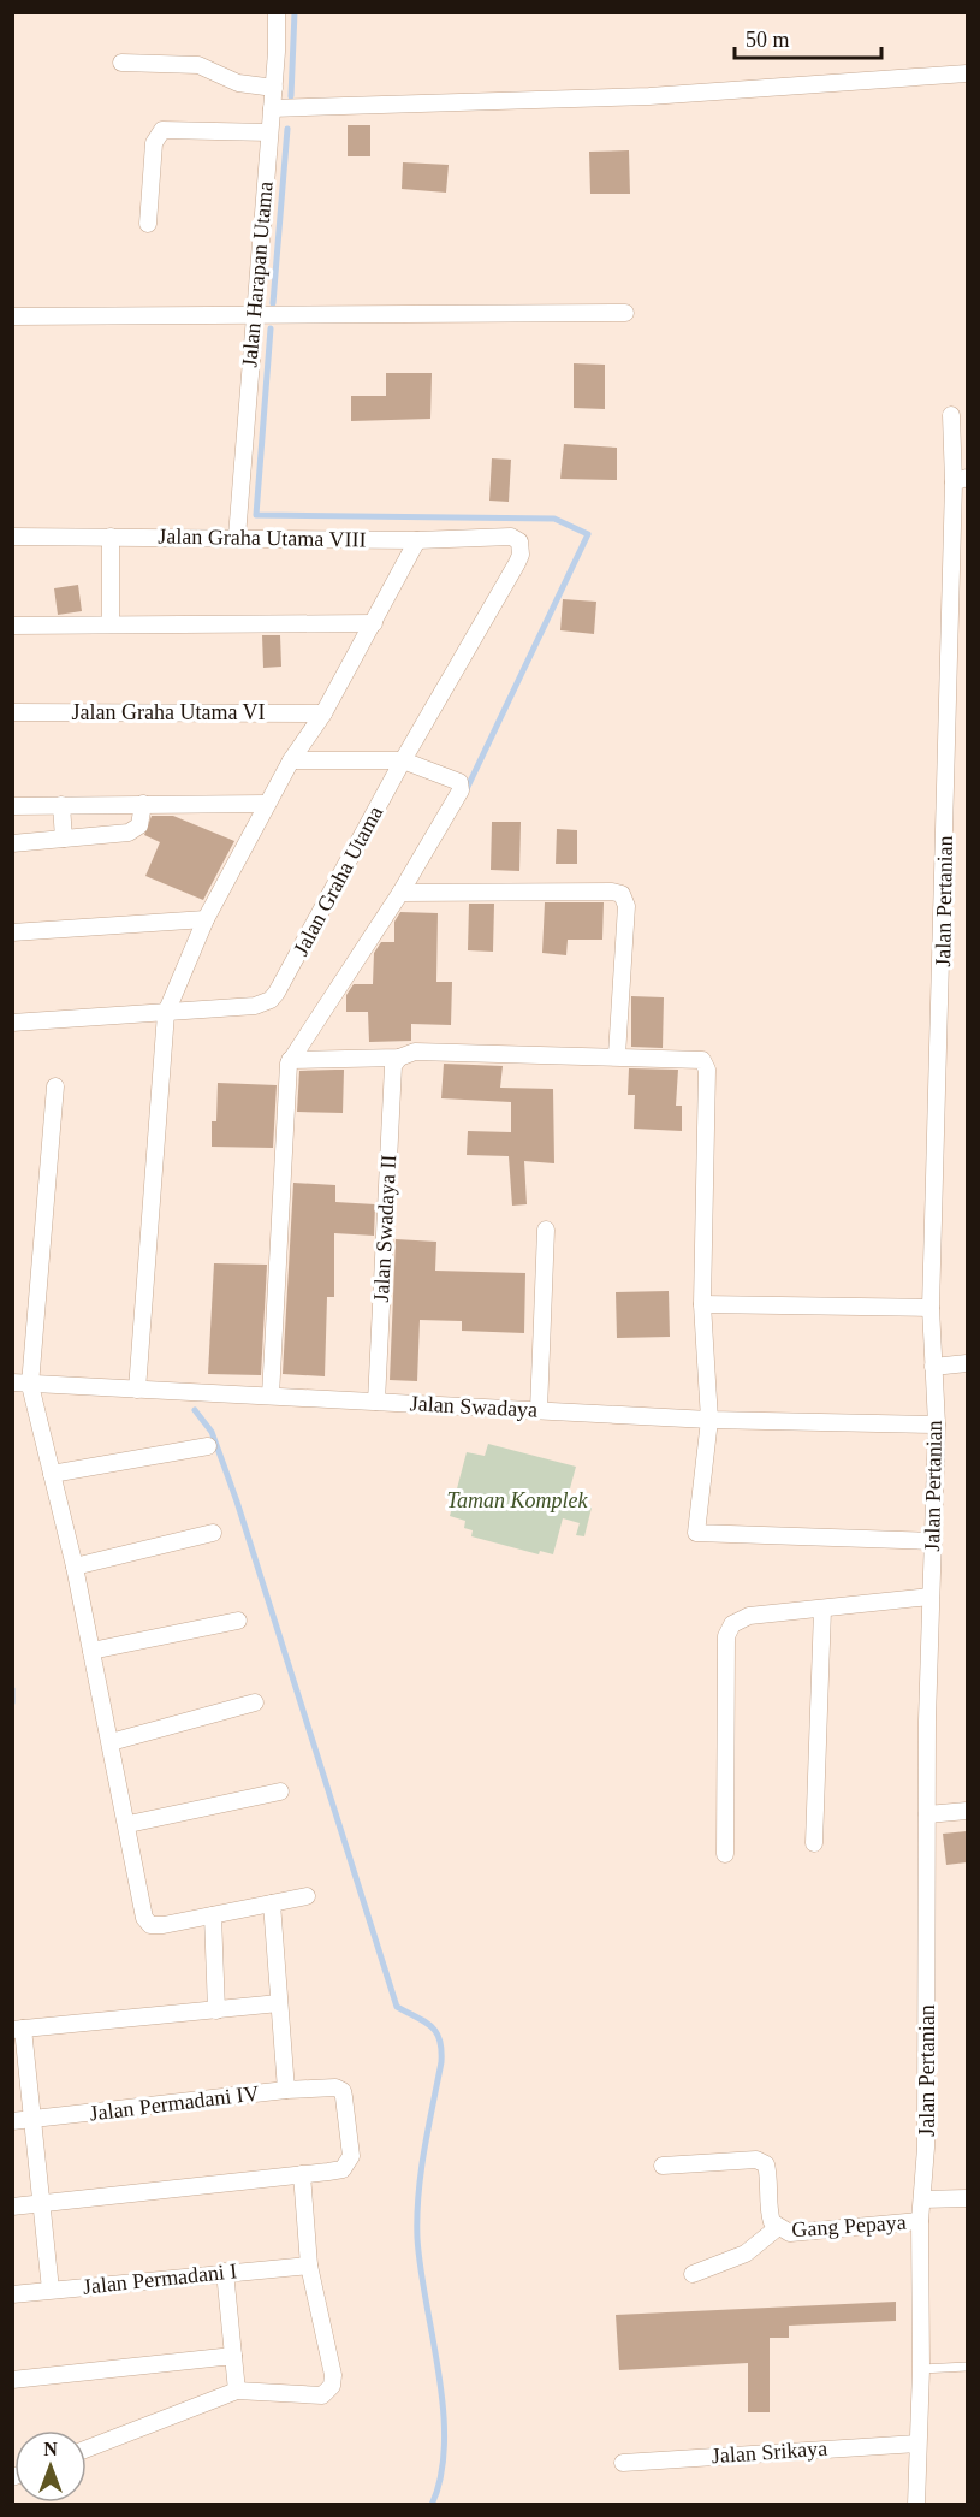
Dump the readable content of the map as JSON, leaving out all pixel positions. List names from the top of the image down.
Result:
{
  "streets": {
    "street": [
      "Jalan Harapan Utama",
      "Jalan Graha Utama VIII",
      "Jalan Graha Utama VI",
      "Jalan Graha Utama",
      "Jalan Pertanian",
      "Jalan Swadaya II",
      "Jalan Swadaya",
      "Jalan Permadani IV",
      "Gang Pepaya",
      "Jalan Permadani I",
      "Jalan Srikaya"
    ]
  },
  "crossings": [
    ["Jalan Harapan Utama", "Jalan Graha Utama VIII"],
    ["Jalan Graha Utama VIII", "Jalan Graha Utama"],
    ["Jalan Pertanian", "Jalan Swadaya"],
    ["Jalan Pertanian", "Gang Pepaya"],
    ["Jalan Pertanian", "Jalan Srikaya"],
    ["Jalan Swadaya II", "Jalan Swadaya"]
  ],
  "parks": ["Taman Komplek"],
  "scale_bar": "50 m",
  "north": "top"
}
